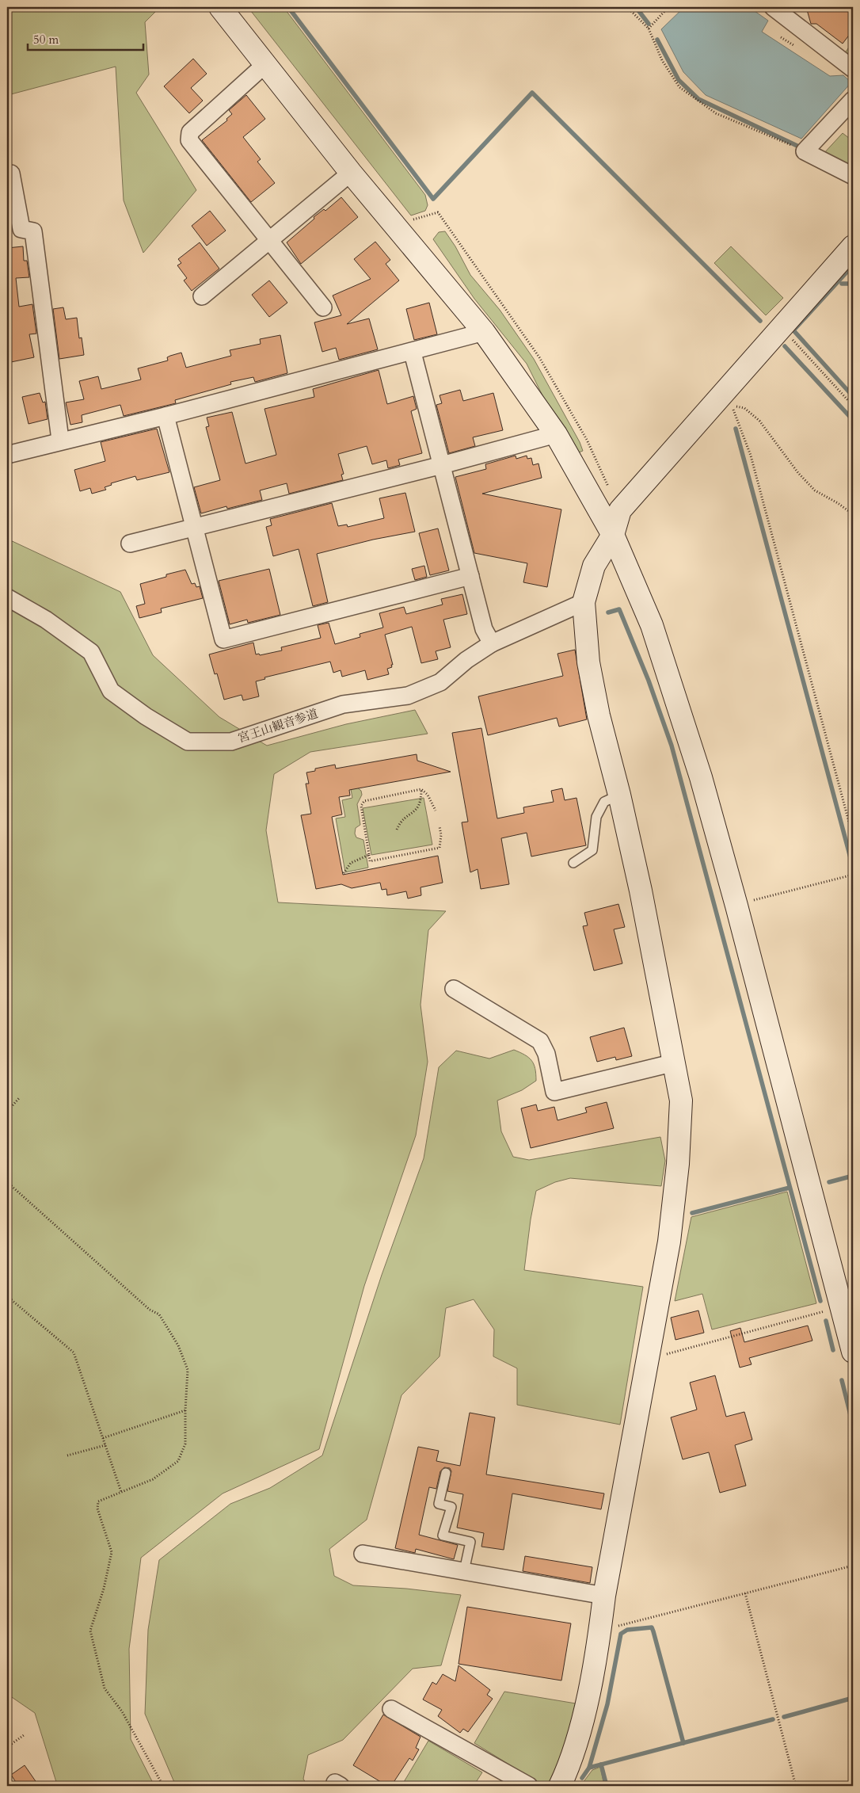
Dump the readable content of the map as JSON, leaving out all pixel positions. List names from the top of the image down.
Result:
{
  "streets": {
    "street": ["宮王山観音参道"]
  },
  "scale_bar": "50 m"
}
